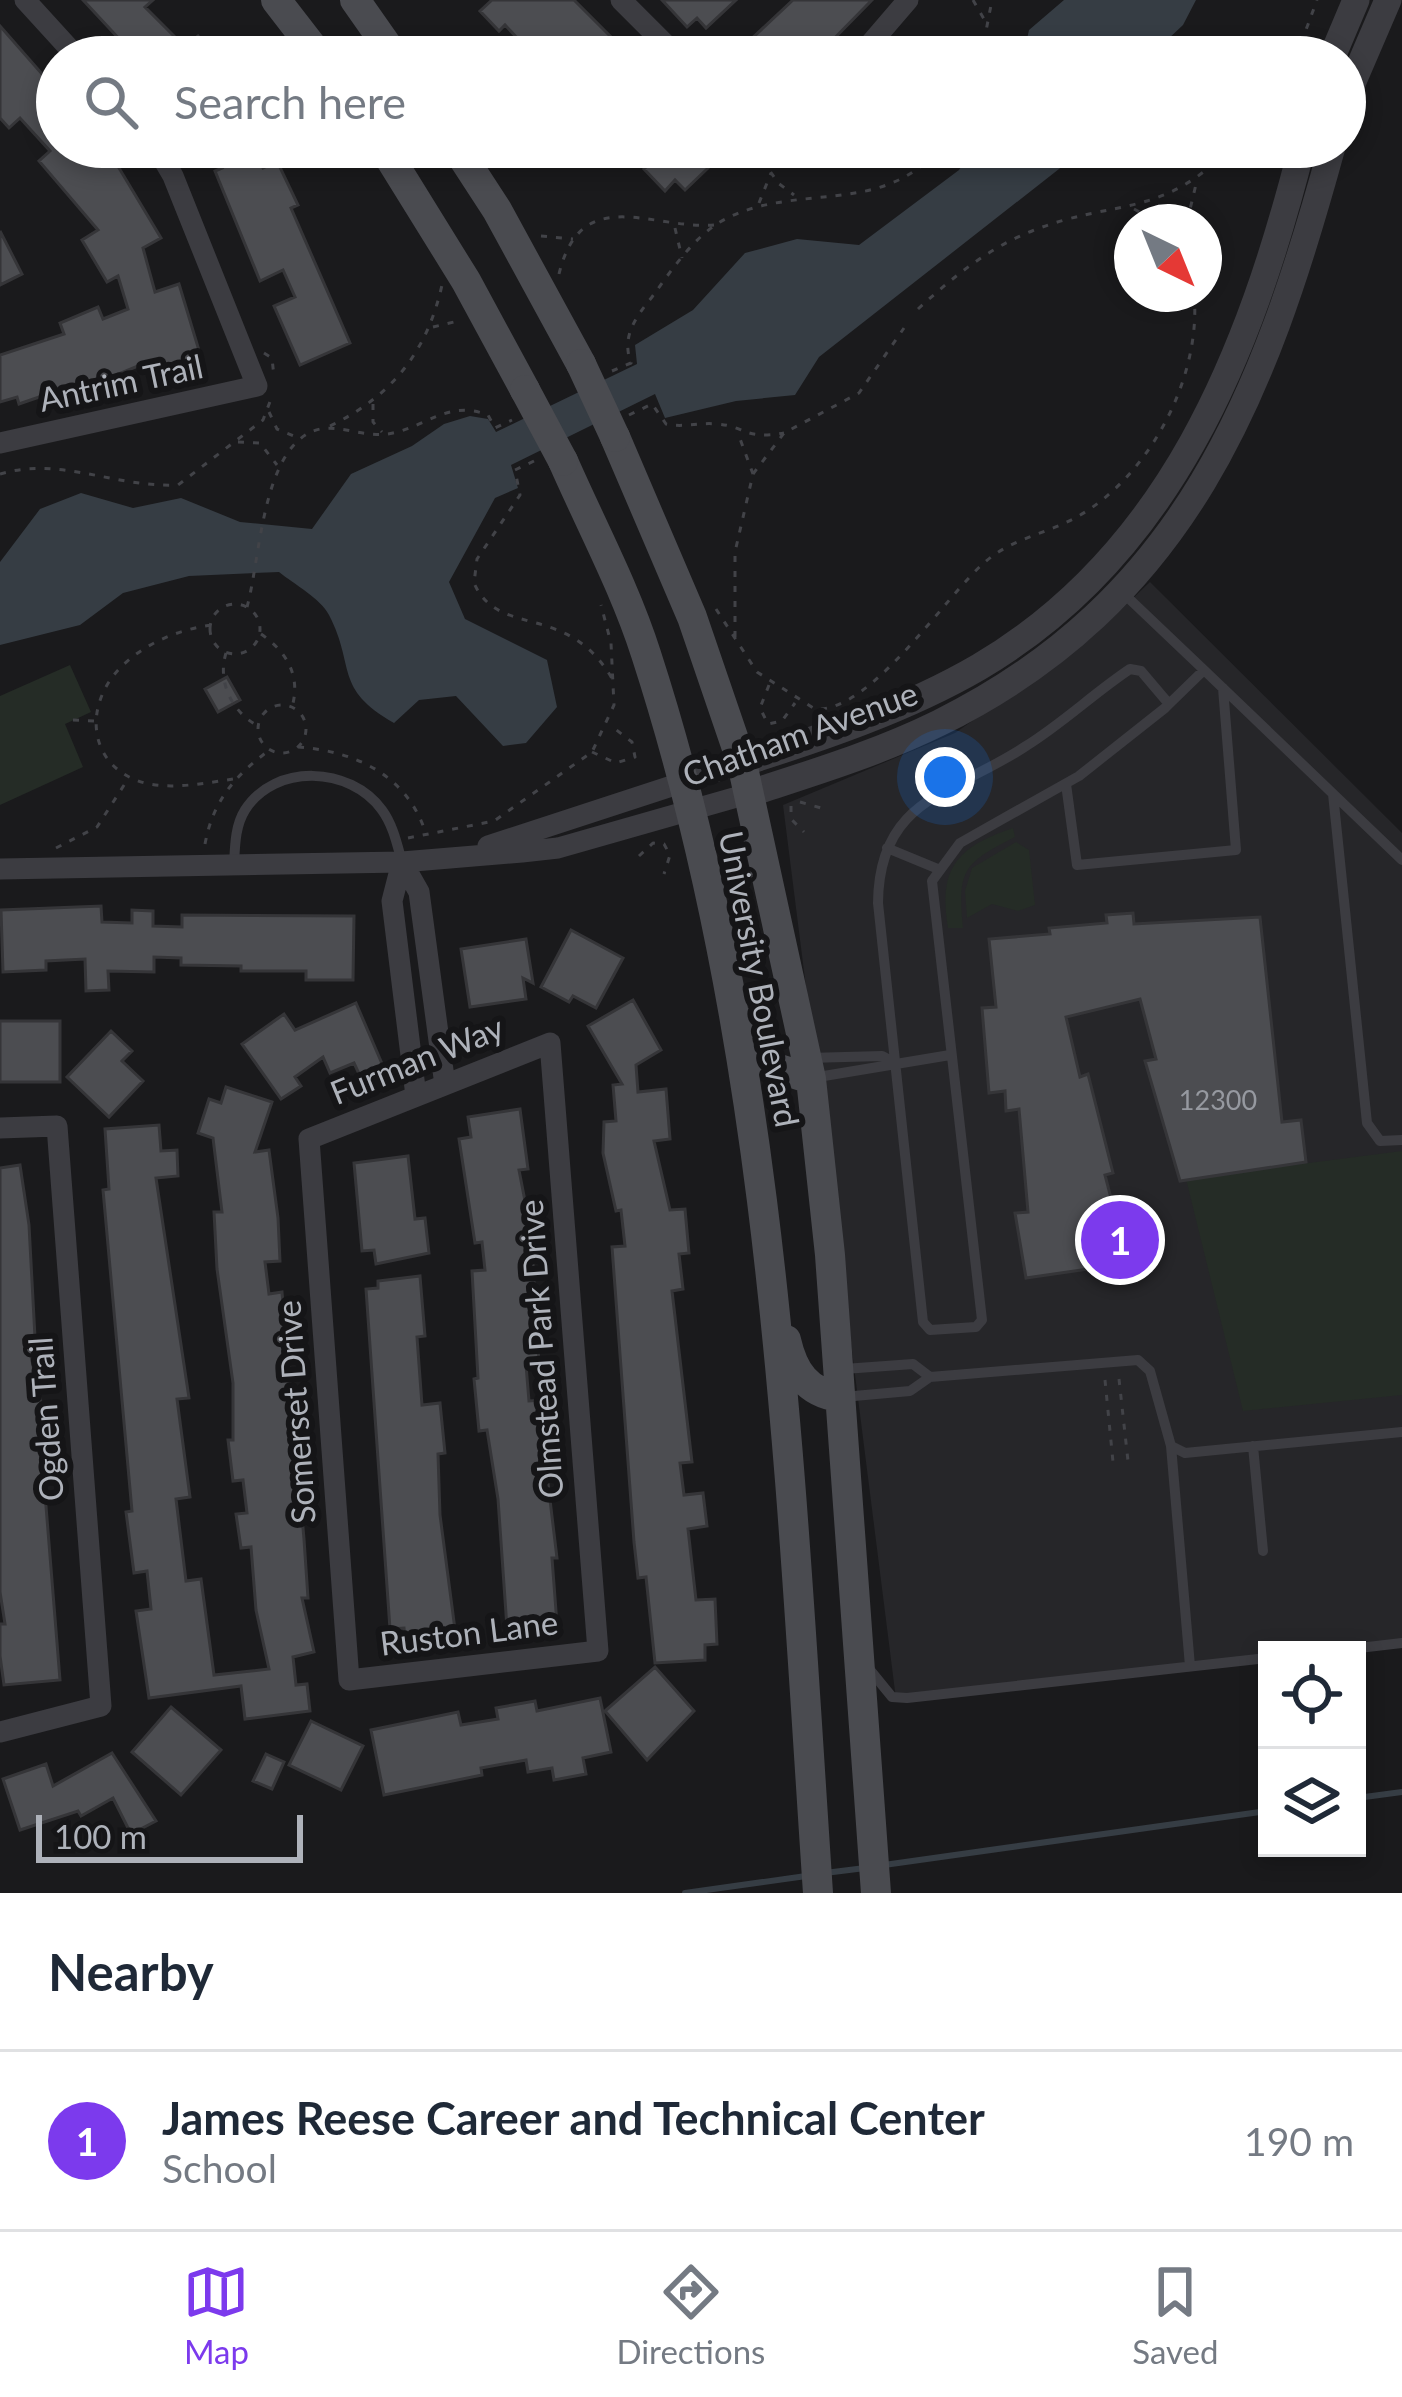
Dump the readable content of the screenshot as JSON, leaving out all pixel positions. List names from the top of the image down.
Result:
{
  "streets": {
    "main road": ["University Boulevard"],
    "street": [
      "Antrim Trail",
      "Chatham Avenue",
      "Furman Way",
      "Olmstead Park Drive",
      "Somerset Drive",
      "Ogden Trail",
      "Ruston Lane"
    ]
  },
  "crossings": [
    ["Chatham Avenue", "University Boulevard"],
    ["Furman Way", "Olmstead Park Drive"],
    ["Furman Way", "Somerset Drive"],
    ["Olmstead Park Drive", "Ruston Lane"],
    ["Somerset Drive", "Ruston Lane"]
  ],
  "house_numbers": ["12300"],
  "scale_bar": "100 m",
  "north": "bottom right",
  "page": {
    "search": "Search here",
    "pins": "1",
    "scale": "100 m",
    "heading": "Nearby",
    "list": [
      {
        "mark": "1",
        "name": "James Reese Career and Technical Center",
        "note": "School",
        "value": "190 m"
      }
    ],
    "nav": ["Map", "Directions", "Saved"]
  }
}
